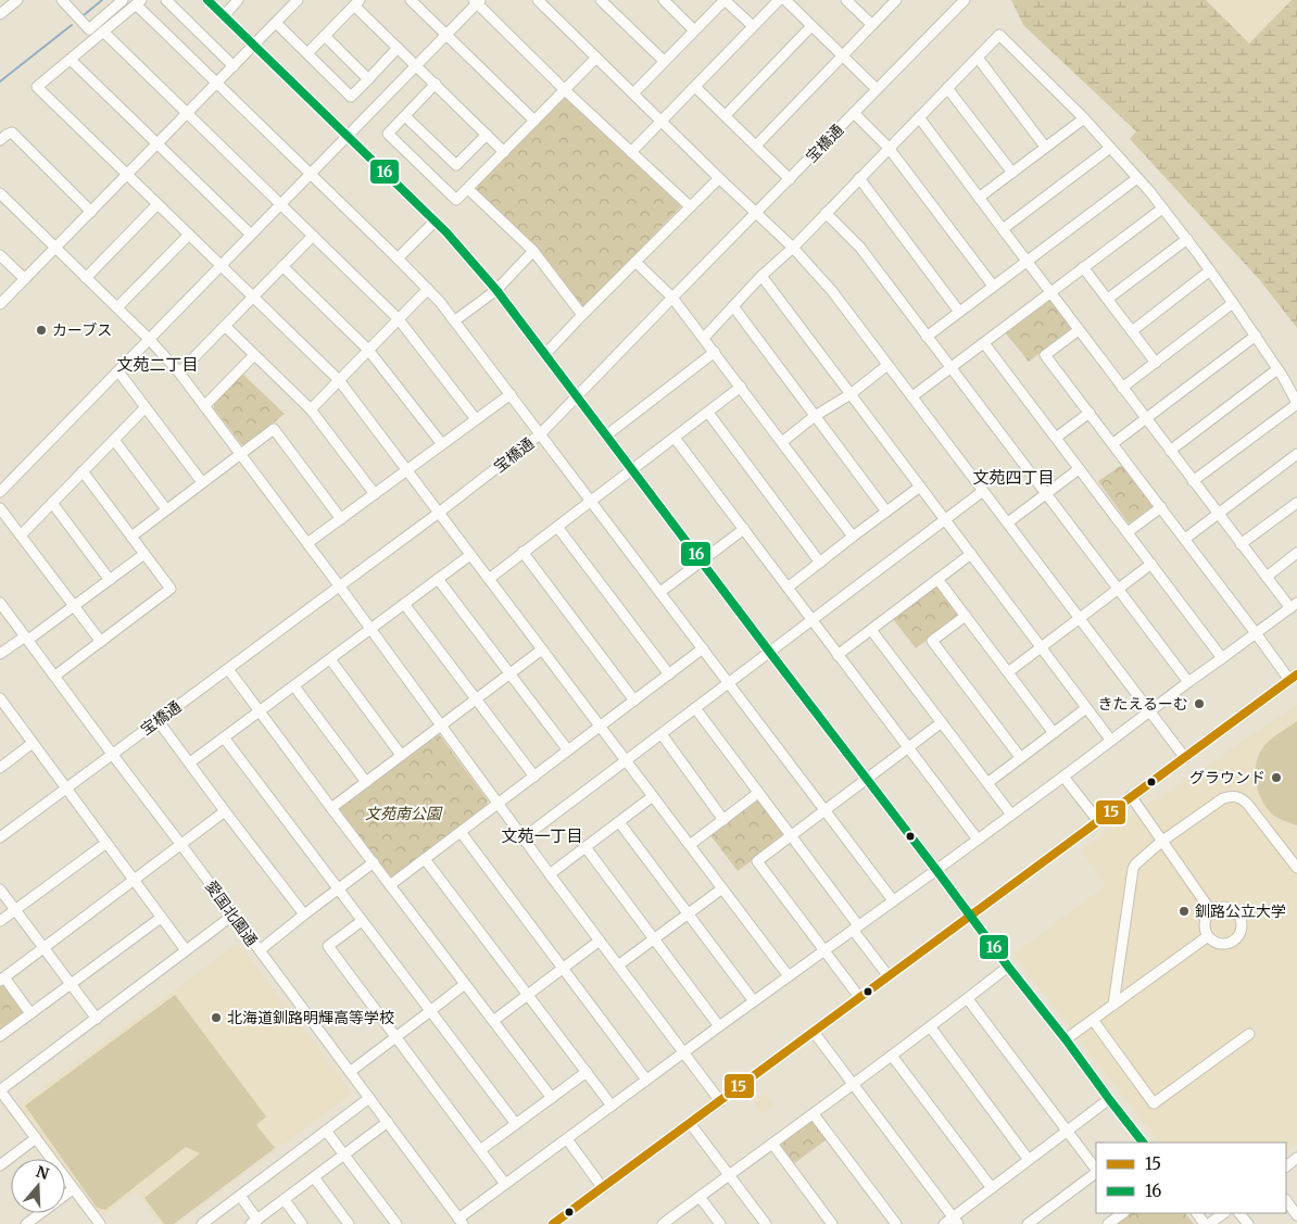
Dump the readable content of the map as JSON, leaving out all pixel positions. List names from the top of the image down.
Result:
{
  "streets": {
    "street": ["宝橋通", "愛国北園通"]
  },
  "crossings": [
    ["宝橋通", "愛国北園通"]
  ],
  "districts": ["文苑二丁目", "文苑四丁目", "文苑一丁目"],
  "parks": ["文苑南公園"],
  "places": [
    "カーブス",
    "きたえるーむ",
    "グラウンド",
    "釧路公立大学",
    "北海道釧路明輝高等学校"
  ],
  "lines": ["transit line 16", "transit line 15"],
  "legend": ["15", "16"],
  "north": "top"
}
